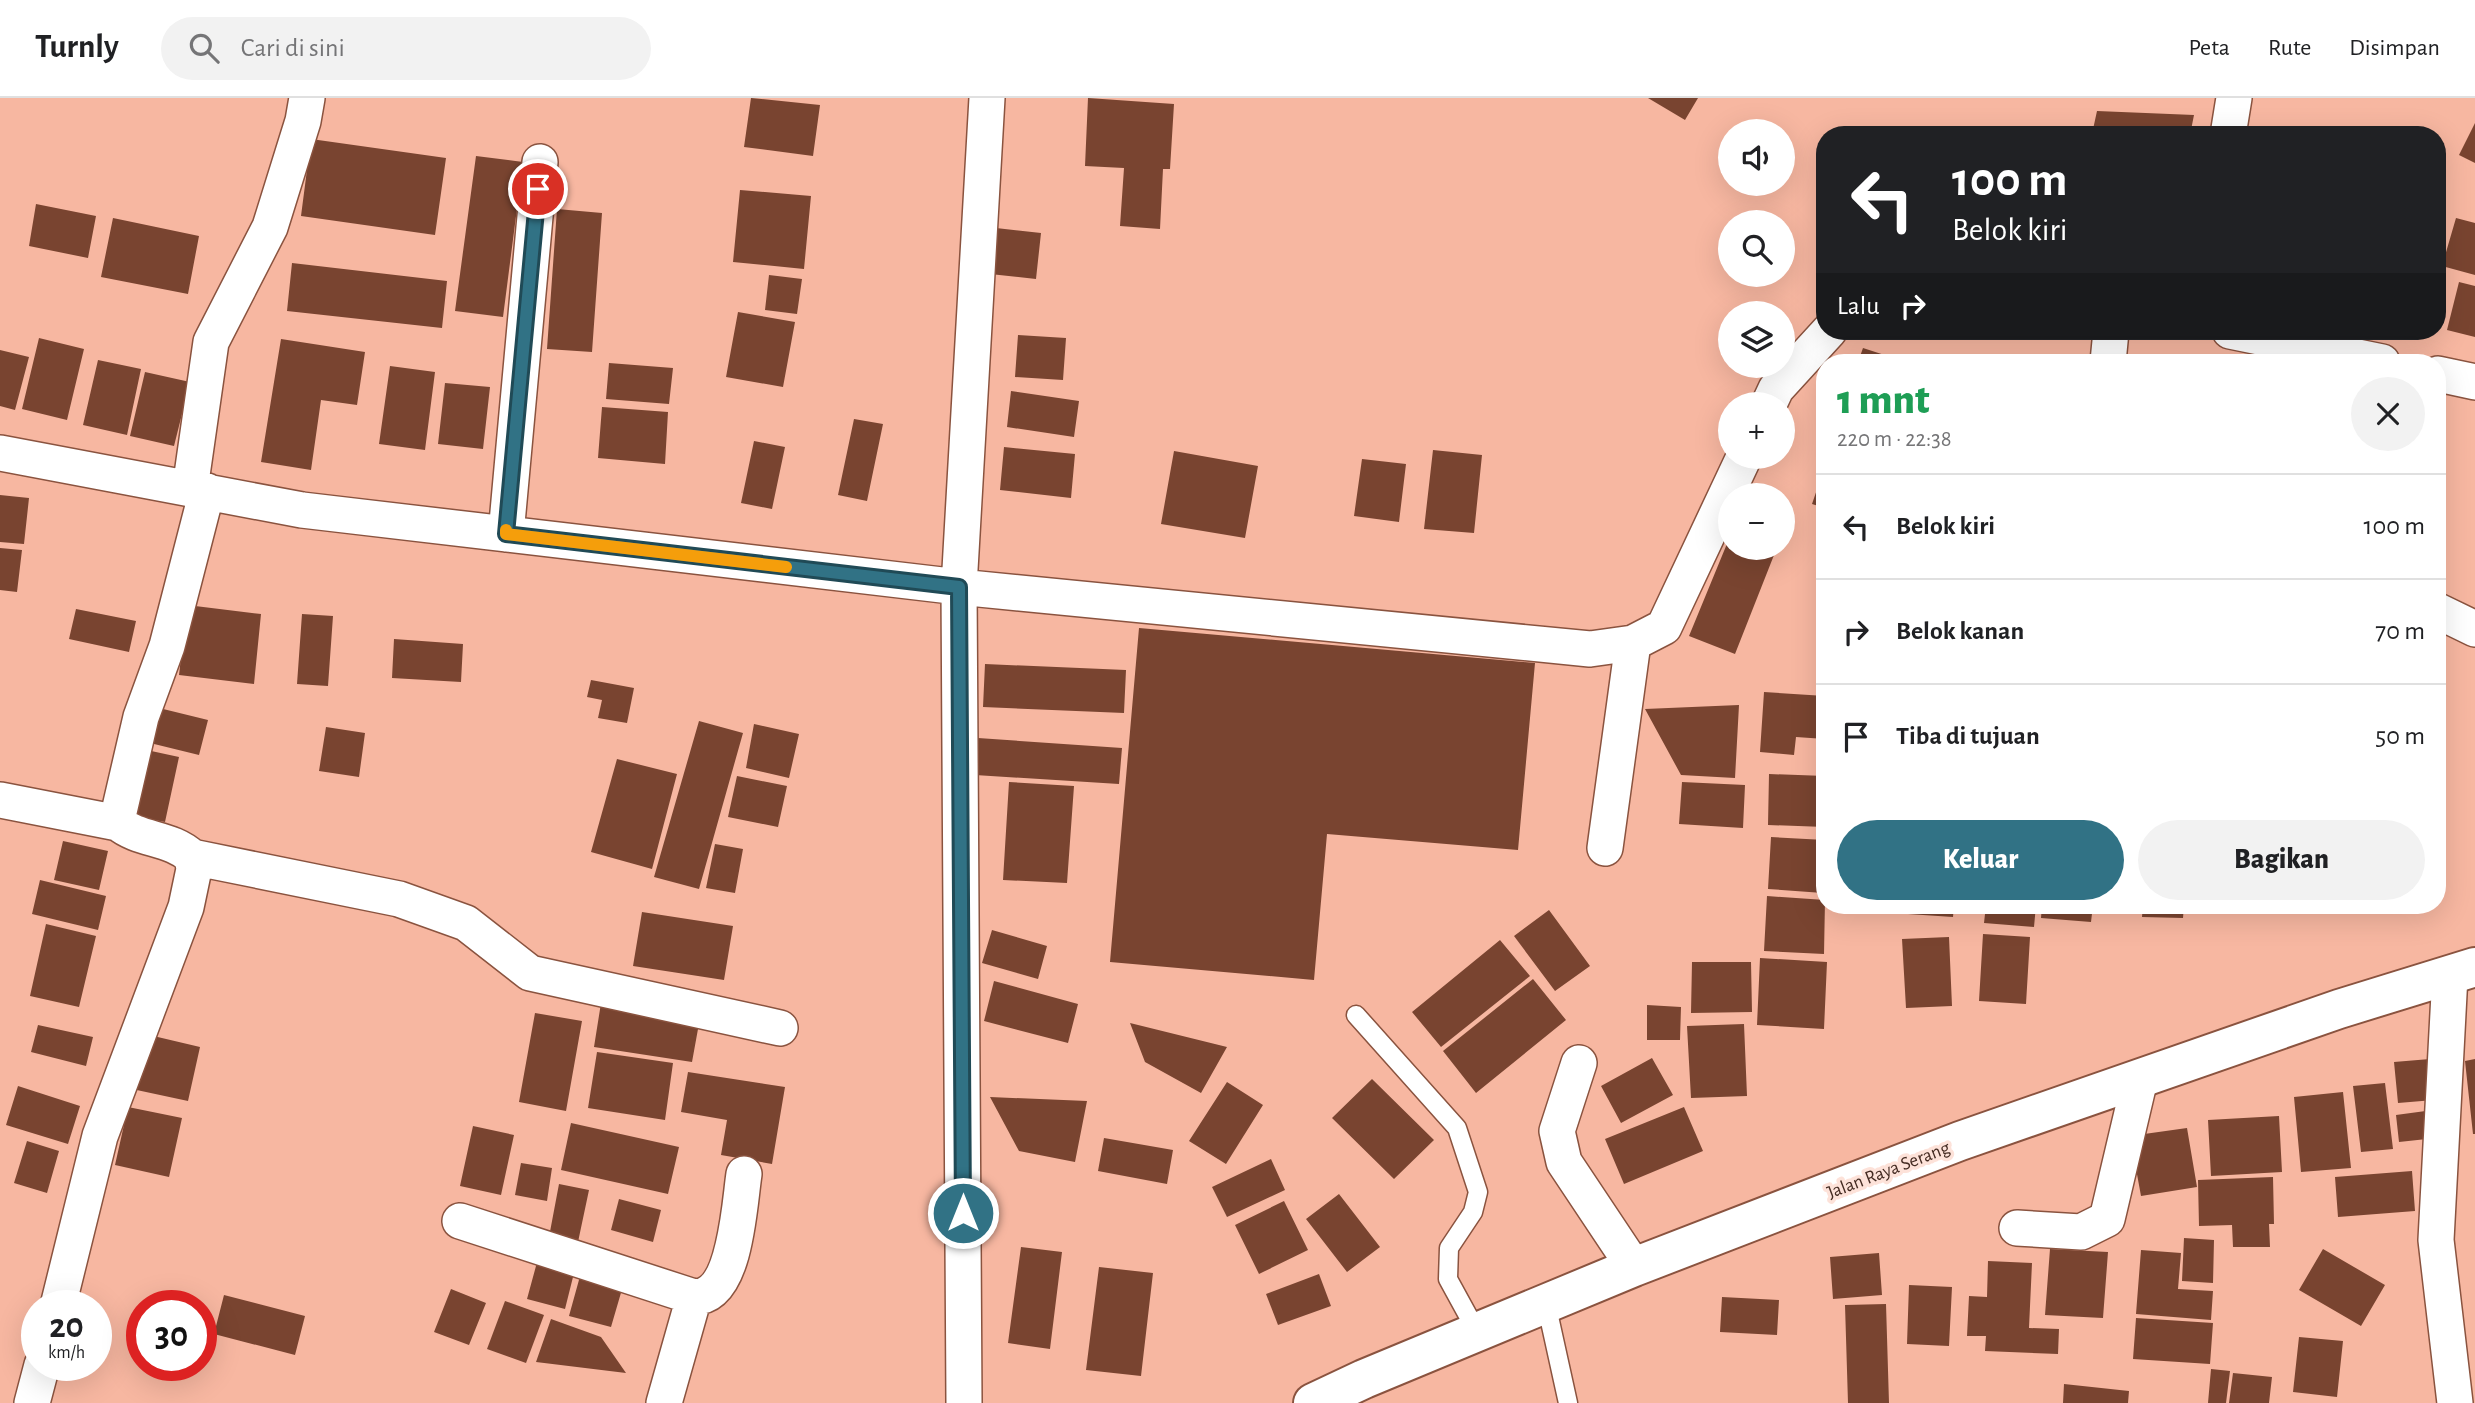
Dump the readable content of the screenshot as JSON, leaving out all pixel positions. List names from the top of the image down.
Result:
{
  "streets": {
    "highway": ["Jalan Raya Serang"]
  },
  "page": {
    "header": "Turnly",
    "search": "Cari di sini",
    "nav": ["Peta", "Rute", "Disimpan"],
    "map_buttons": ["+", "−"],
    "turn": ["100 m", "Belok kiri"],
    "then": "Lalu",
    "heading": ["1 mnt", "220 m · 22:38"],
    "list": [
      {
        "name": "Belok kiri",
        "value": "100 m"
      },
      {
        "name": "Belok kanan",
        "value": "70 m"
      },
      {
        "name": "Tiba di tujuan",
        "value": "50 m"
      }
    ],
    "buttons": ["Keluar", "Bagikan"],
    "speed": "20 km/h",
    "limit": "30"
  }
}
